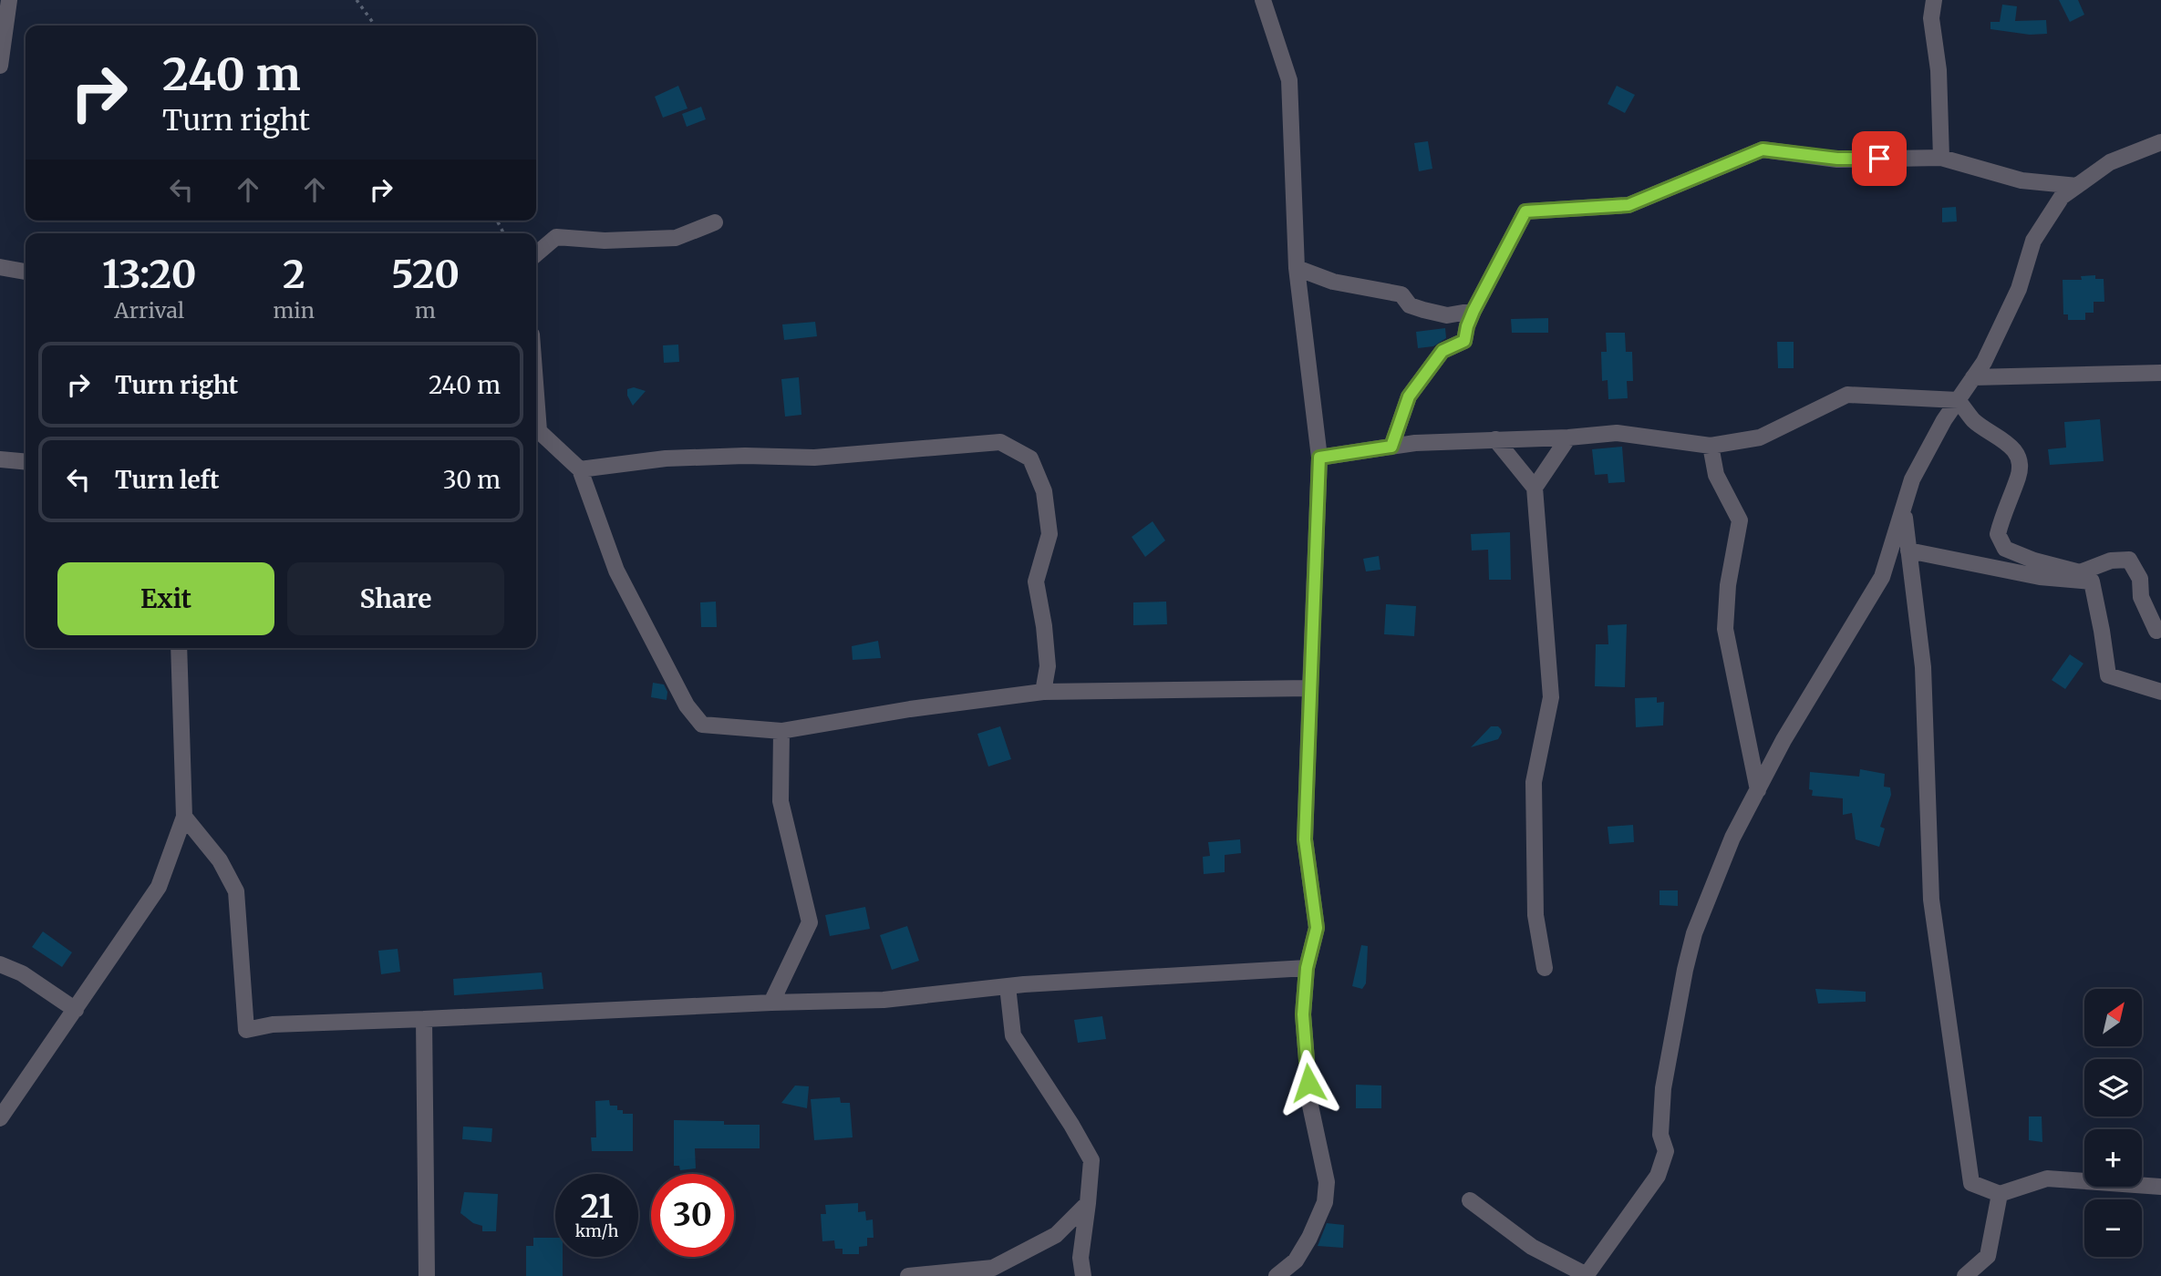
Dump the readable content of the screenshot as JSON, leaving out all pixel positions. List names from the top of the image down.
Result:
{
  "north": "top right",
  "page": {
    "turn": ["240 m", "Turn right"],
    "eta": [
      "13:20",
      "Arrival",
      "2",
      "min",
      "520",
      "m"
    ],
    "list": [
      {
        "name": "Turn right",
        "value": "240 m"
      },
      {
        "name": "Turn left",
        "value": "30 m"
      }
    ],
    "buttons": ["Exit", "Share"],
    "map_buttons": ["+", "−"],
    "speed": "21 km/h",
    "limit": "30"
  }
}
